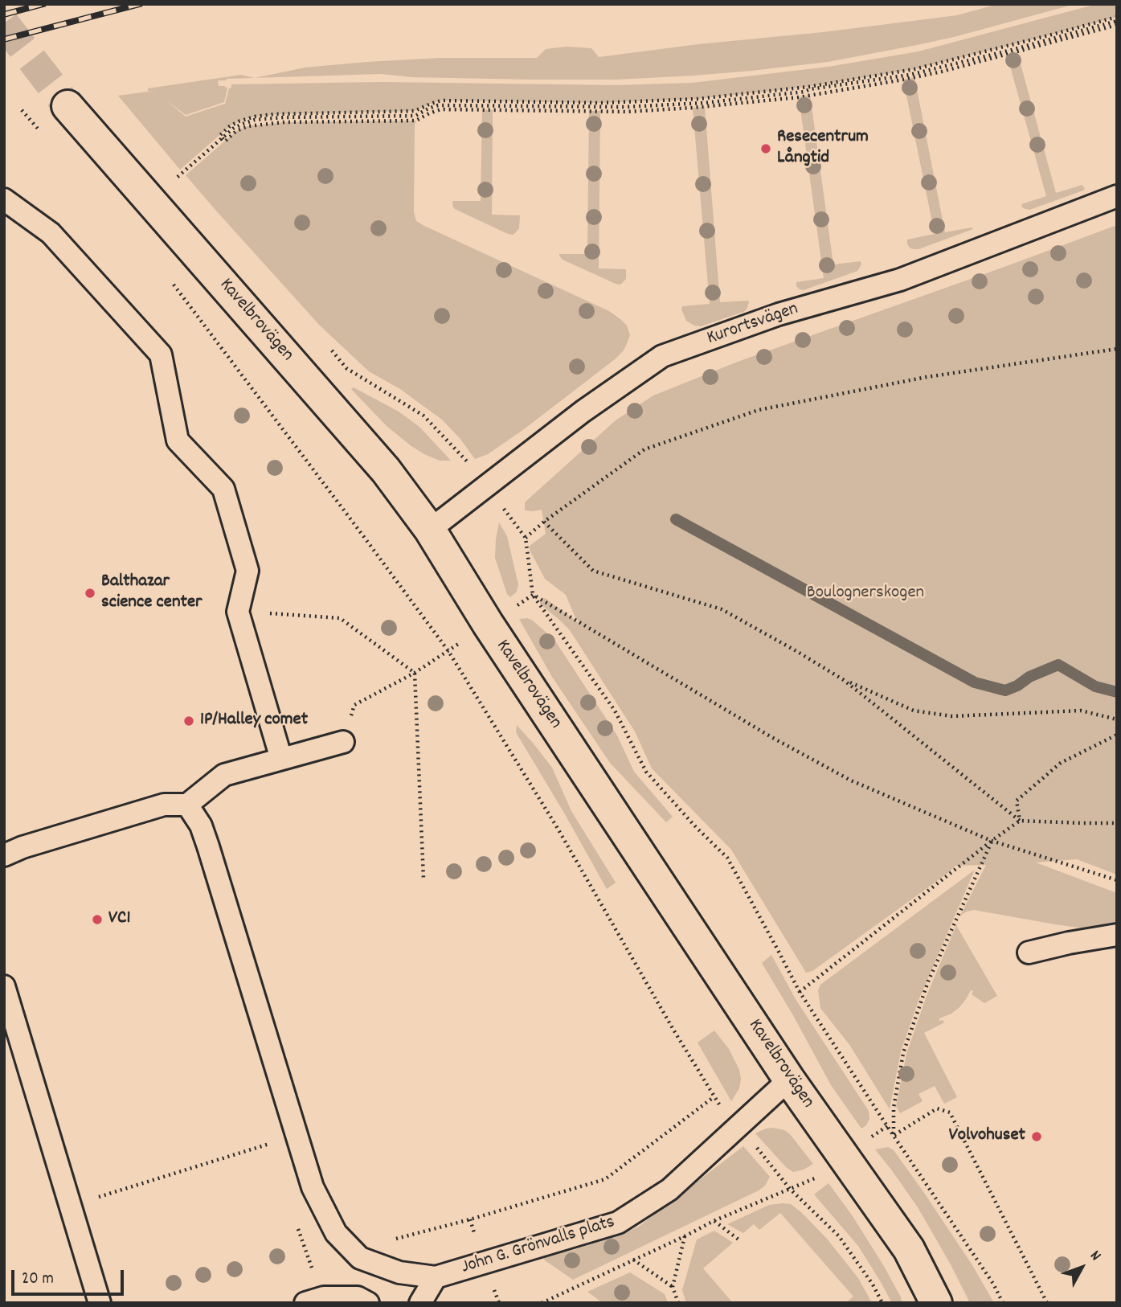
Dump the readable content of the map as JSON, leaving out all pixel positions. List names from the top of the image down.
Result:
{
  "streets": {
    "main road": ["Kavelbrovägen"],
    "lane": ["Kurortsvägen", "John G. Grönvalls plats"]
  },
  "crossings": [
    ["Kavelbrovägen", "Kurortsvägen"],
    ["Kavelbrovägen", "John G. Grönvalls plats"]
  ],
  "parks": ["Boulognerskogen"],
  "places": [
    "Resecentrum Långtid",
    "Balthazar science center",
    "1P/Halley comet",
    "VC1",
    "Volvohuset"
  ],
  "scale_bar": "20 m",
  "north": "top right"
}
